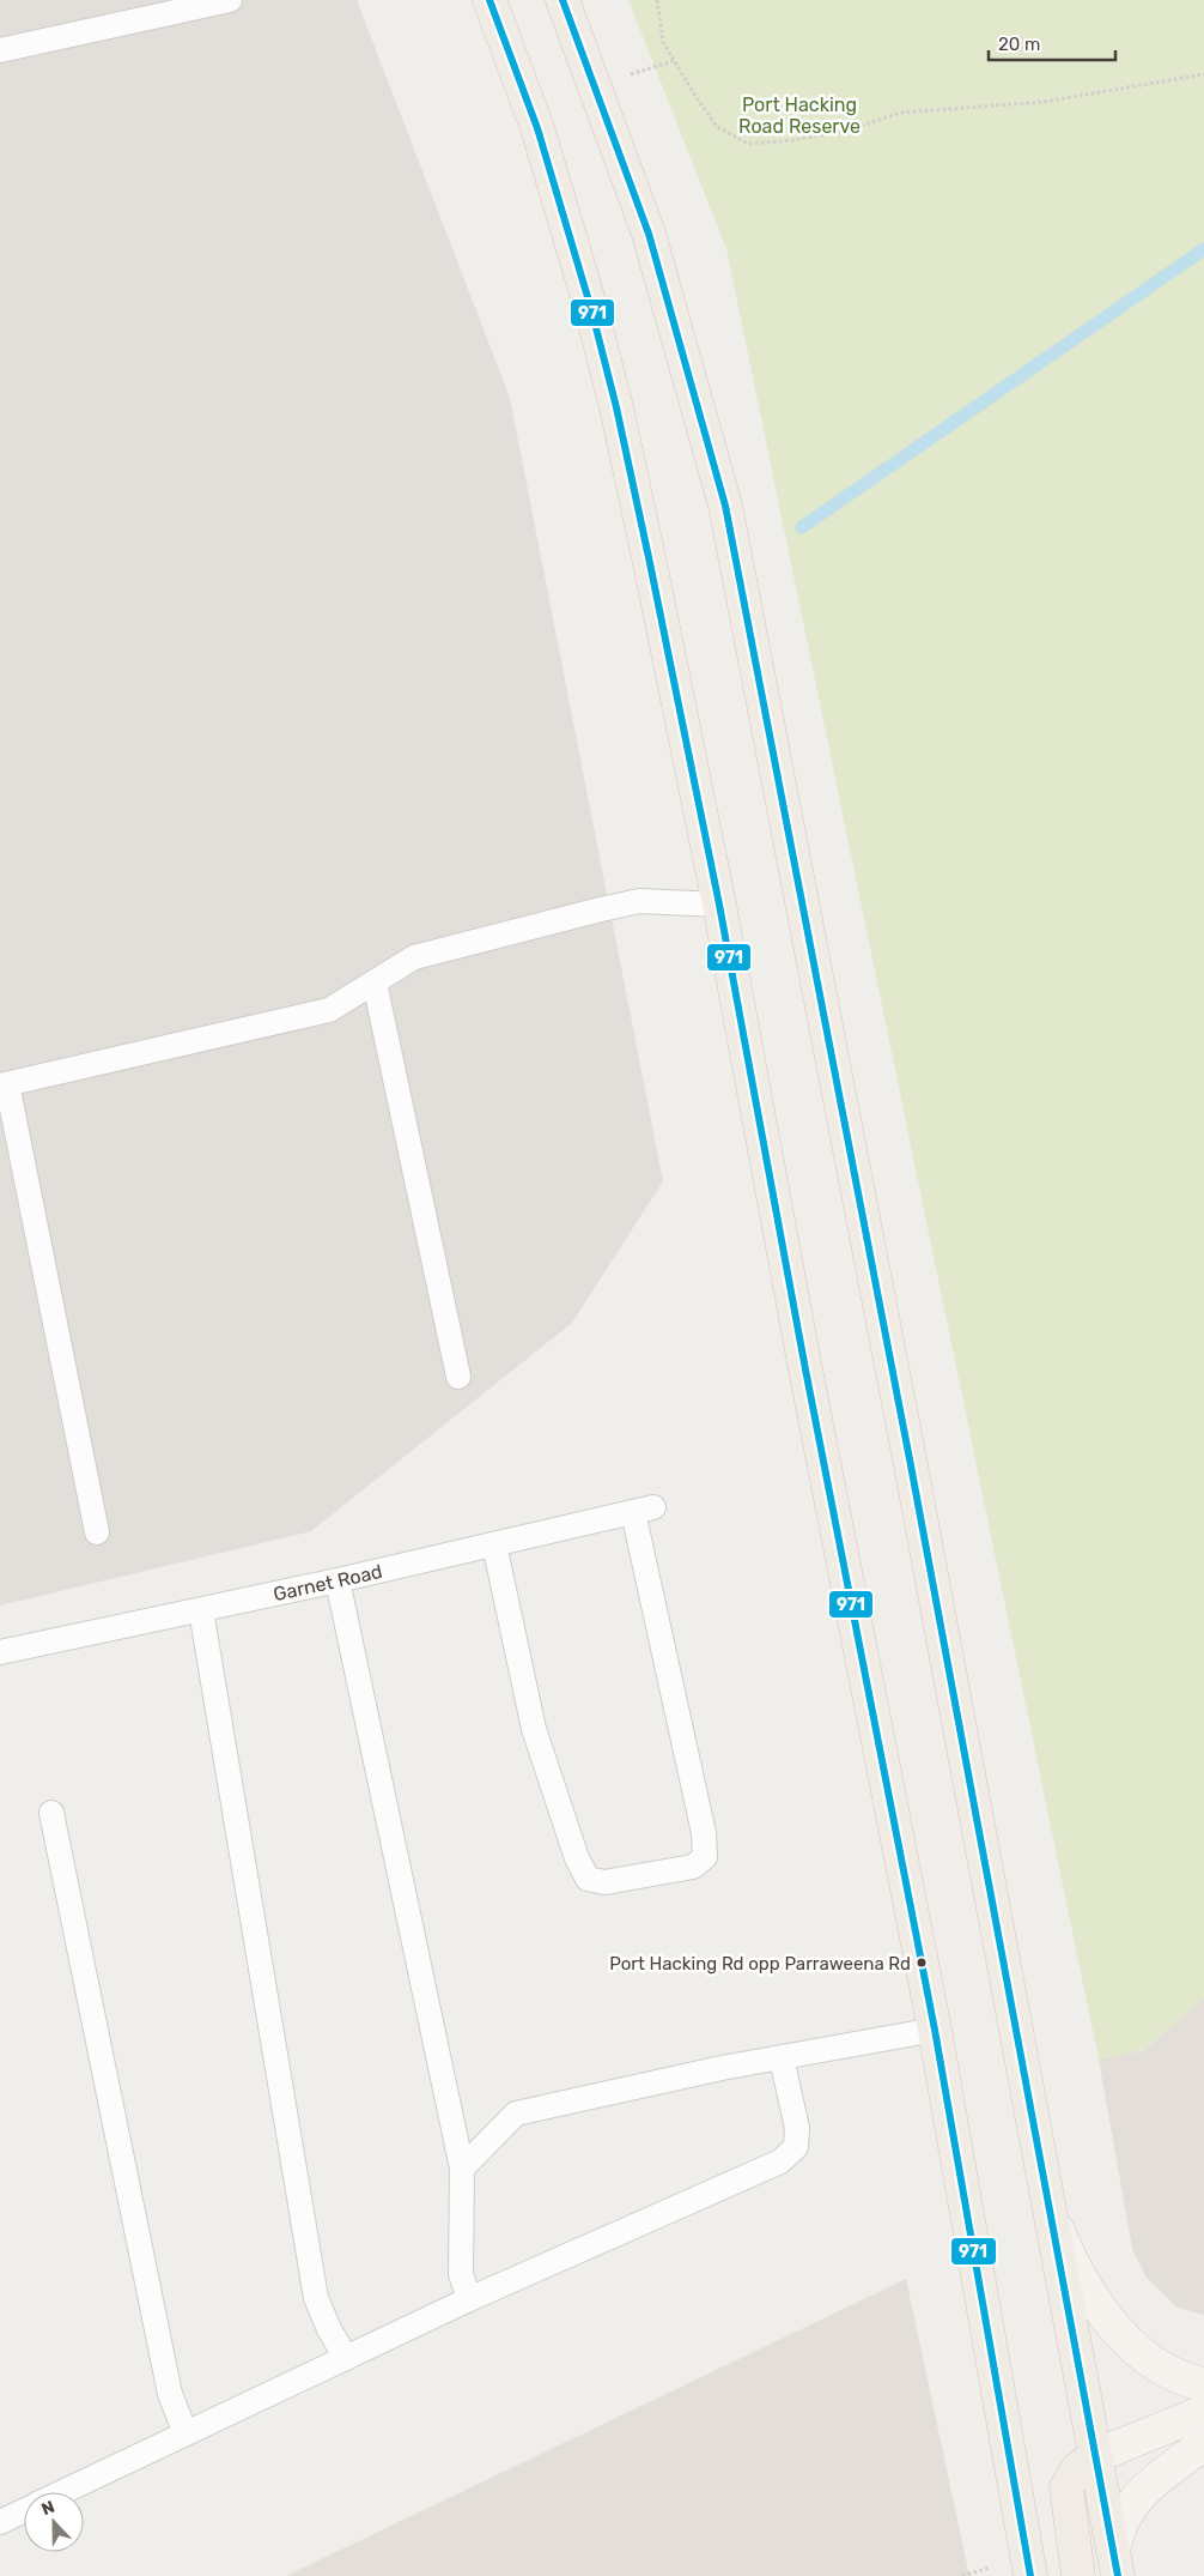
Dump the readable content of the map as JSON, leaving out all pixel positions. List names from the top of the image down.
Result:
{
  "streets": {
    "lane": ["Garnet Road"]
  },
  "parks": ["Port Hacking Road Reserve"],
  "places": ["Port Hacking Rd opp Parraweena Rd"],
  "lines": ["transit line 971"],
  "scale_bar": "20 m",
  "north": "top"
}
